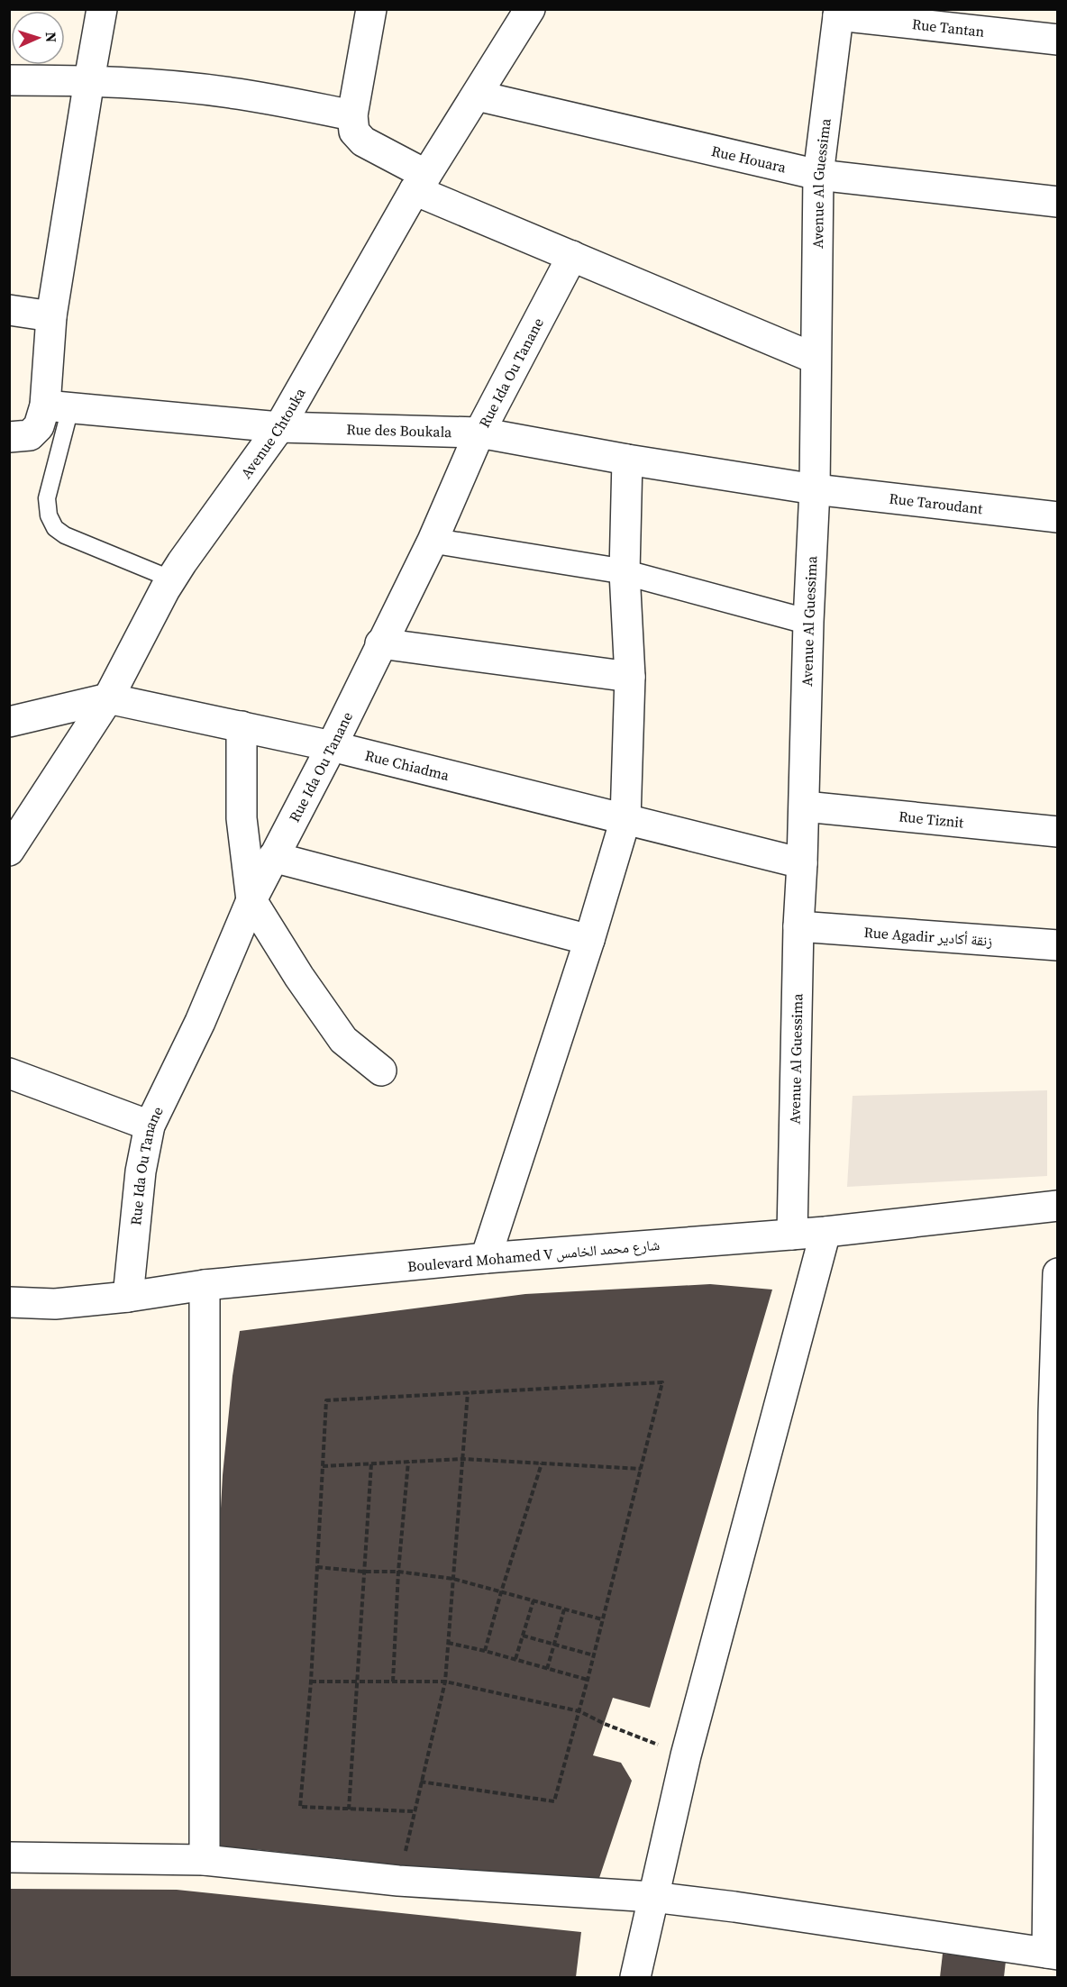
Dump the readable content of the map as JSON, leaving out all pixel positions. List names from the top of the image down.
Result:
{
  "streets": {
    "street": [
      "Rue Tantan",
      "Rue Houara",
      "Avenue Al Guessima",
      "Rue Ida Ou Tanane",
      "Rue des Boukala",
      "Avenue Chtouka",
      "Rue Taroudant",
      "Rue Chiadma",
      "Rue Tiznit",
      "Rue Agadir زنقة أكادير",
      "Boulevard Mohamed V شارع محمد الخامس"
    ]
  },
  "crossings": [
    ["Rue Tantan", "Avenue Al Guessima"],
    ["Rue Houara", "Avenue Al Guessima"],
    ["Rue Houara", "Avenue Chtouka"],
    ["Avenue Al Guessima", "Rue des Boukala"],
    ["Avenue Al Guessima", "Rue Taroudant"],
    ["Avenue Al Guessima", "Rue Chiadma"],
    ["Avenue Al Guessima", "Rue Tiznit"],
    ["Avenue Al Guessima", "Rue Agadir زنقة أكادير"],
    ["Avenue Al Guessima", "Boulevard Mohamed V شارع محمد الخامس"],
    ["Rue Ida Ou Tanane", "Rue des Boukala"],
    ["Rue Ida Ou Tanane", "Rue Chiadma"],
    ["Rue Ida Ou Tanane", "Boulevard Mohamed V شارع محمد الخامس"],
    ["Rue des Boukala", "Avenue Chtouka"],
    ["Rue des Boukala", "Rue Taroudant"],
    ["Avenue Chtouka", "Rue Chiadma"]
  ],
  "north": "right"
}
